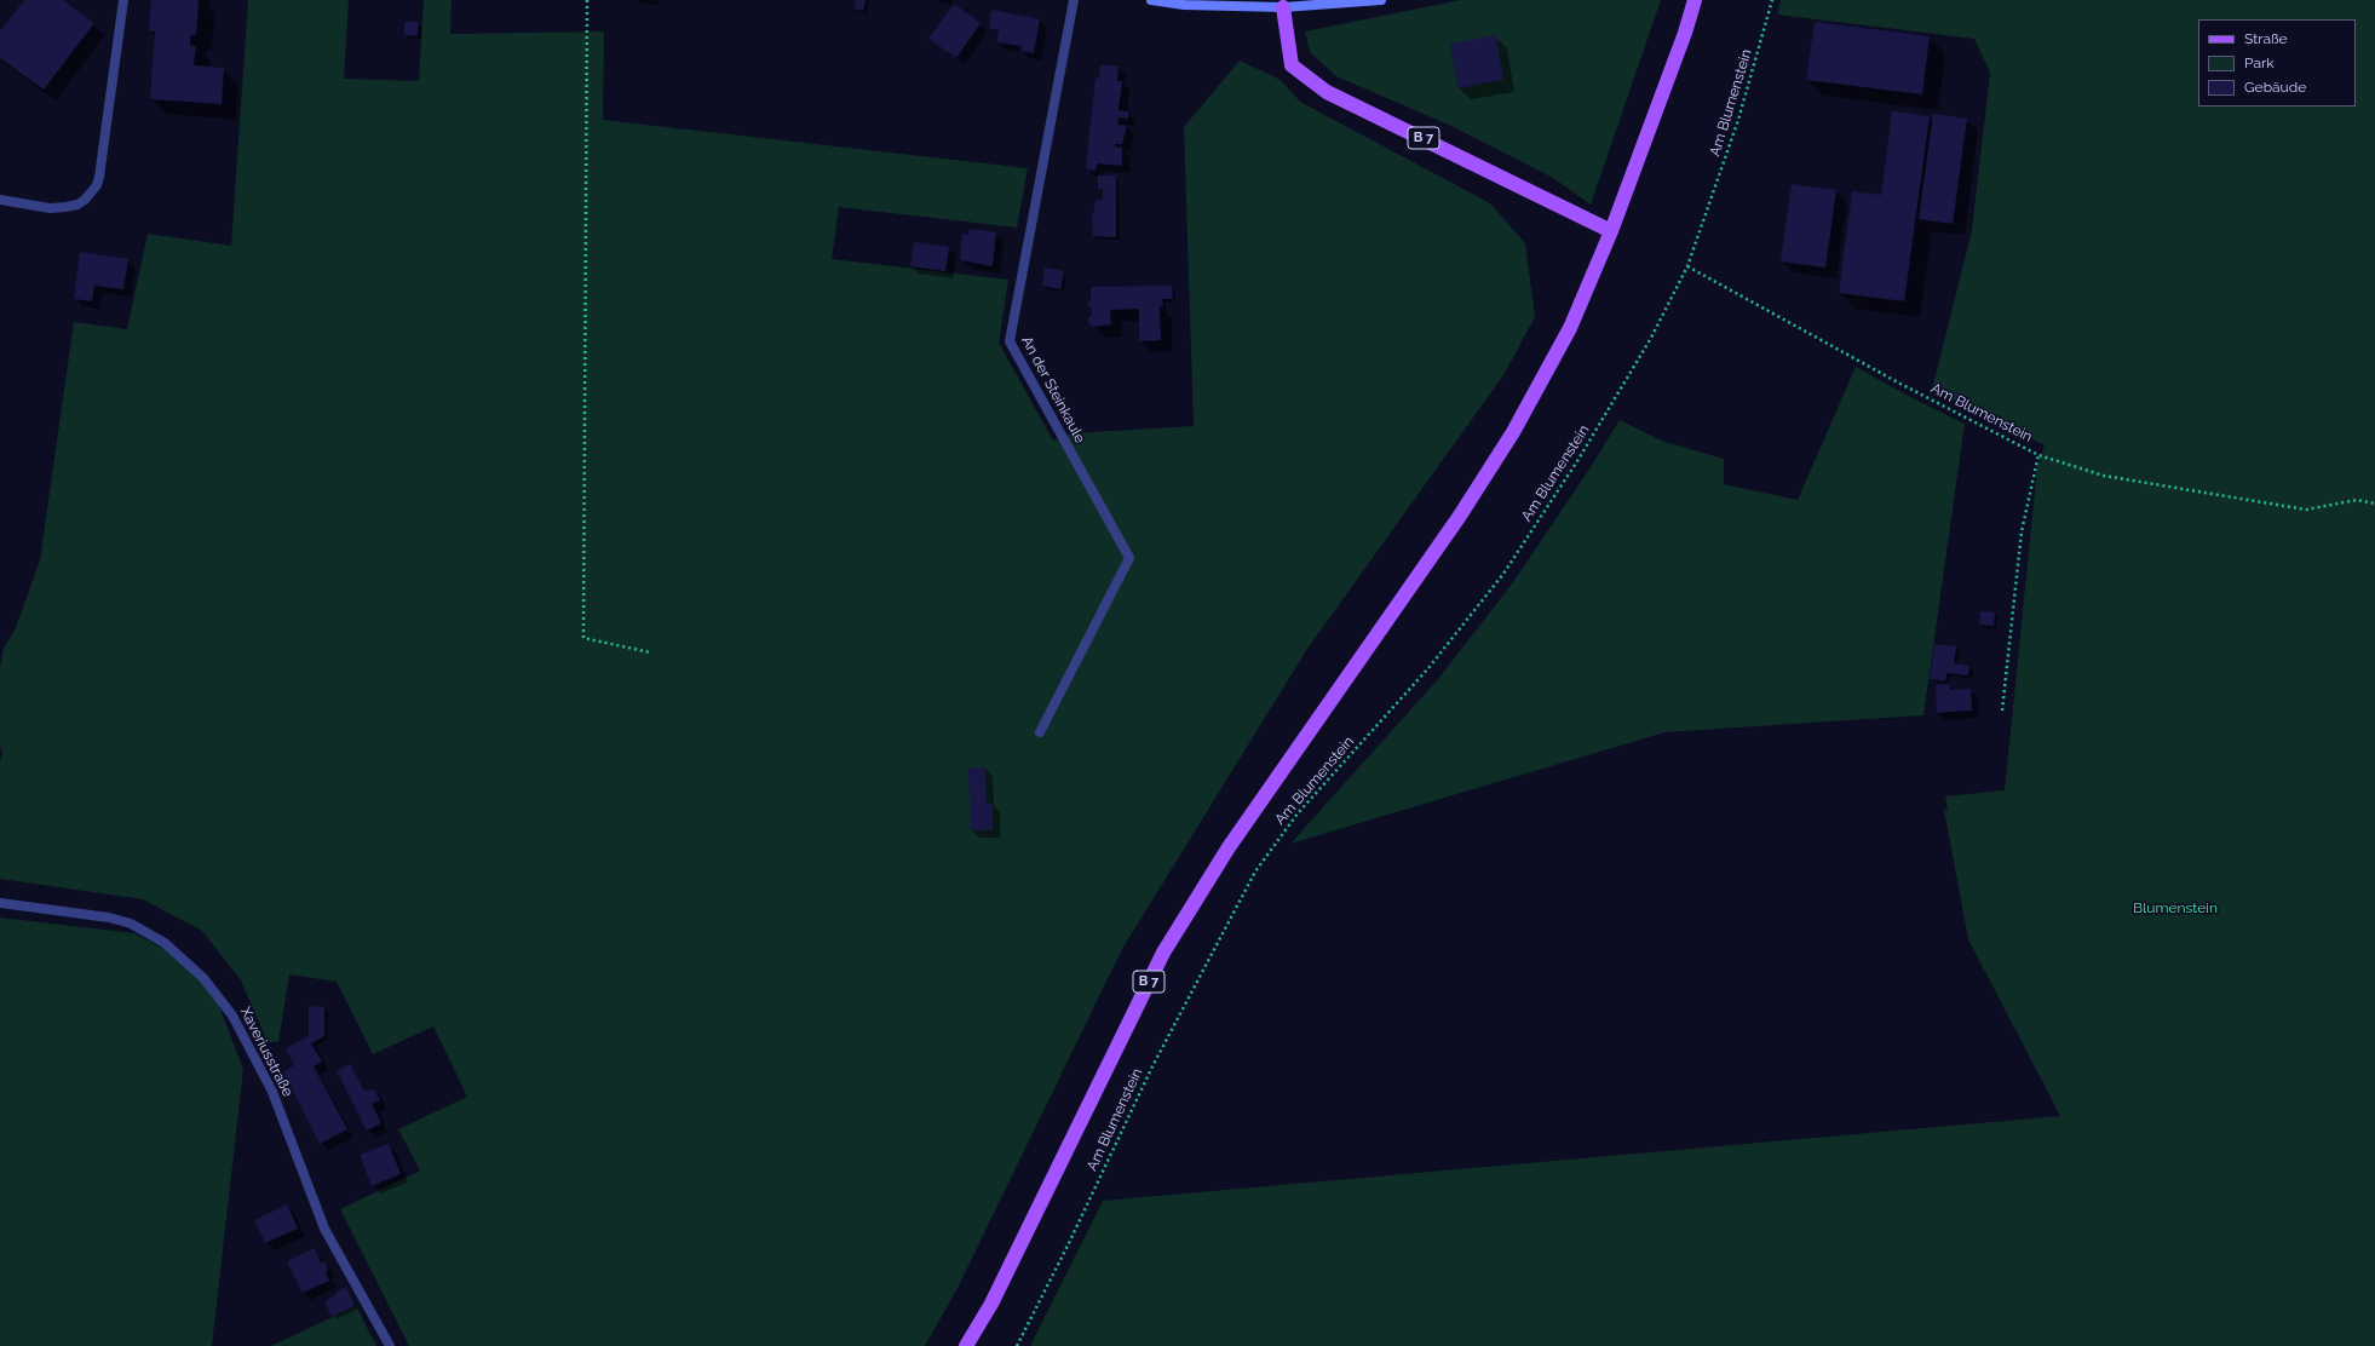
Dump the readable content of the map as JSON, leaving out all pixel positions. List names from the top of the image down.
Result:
{
  "streets": {
    "main road": ["B 7"],
    "street": ["An der Steinkaule", "Xaveriusstraße"],
    "path": ["Am Blumenstein"]
  },
  "parks": ["Blumenstein"],
  "legend": ["Straße", "Park", "Gebäude"]
}
